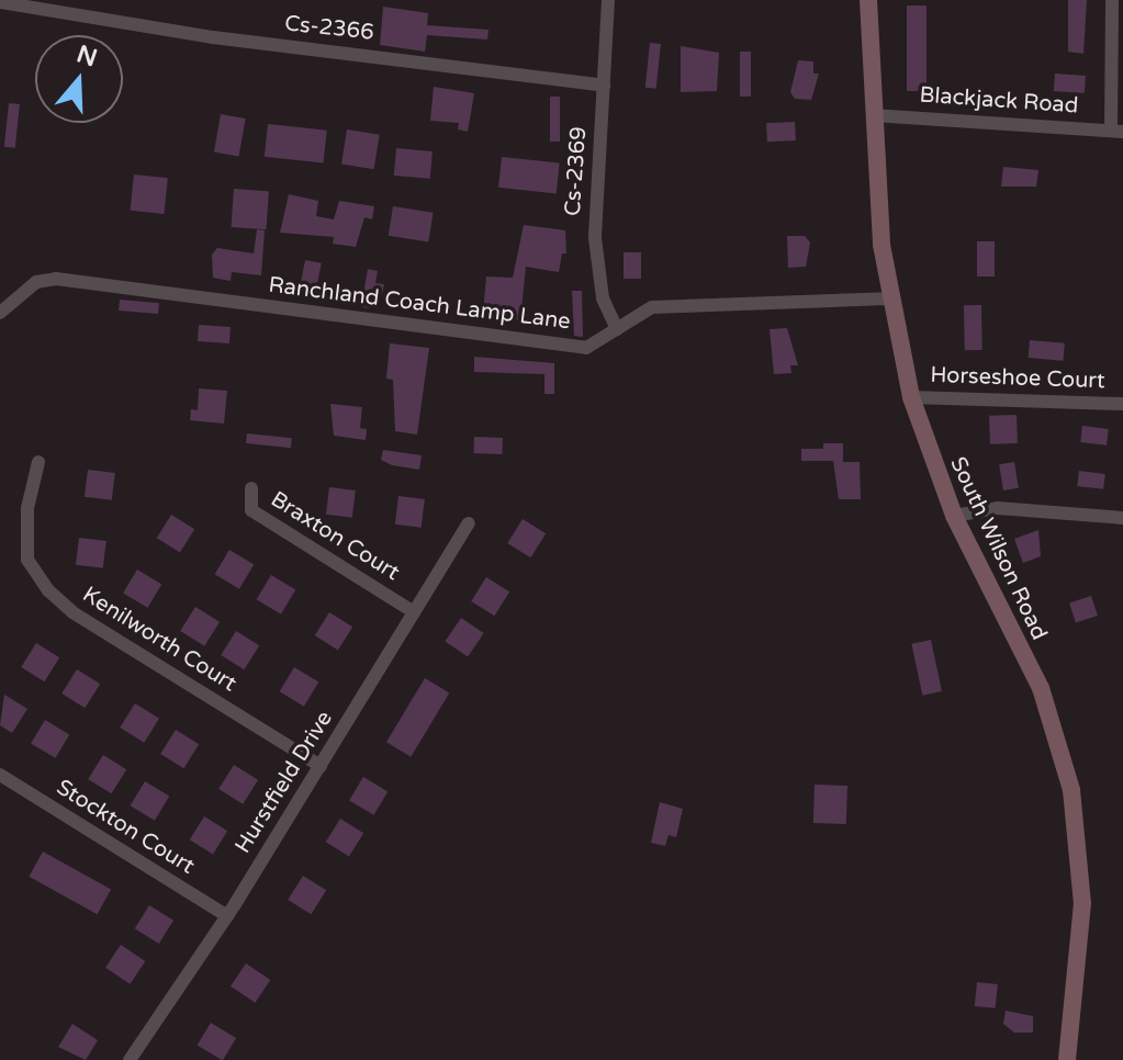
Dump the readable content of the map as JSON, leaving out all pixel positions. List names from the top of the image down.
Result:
{
  "streets": {
    "main road": ["South Wilson Road"],
    "street": [
      "Cs-2366",
      "Blackjack Road",
      "Cs-2369",
      "Ranchland Coach Lamp Lane",
      "Horseshoe Court",
      "Braxton Court",
      "Kenilworth Court",
      "Hurstfield Drive",
      "Stockton Court"
    ]
  },
  "crossings": [
    ["Cs-2366", "Cs-2369"],
    ["Blackjack Road", "South Wilson Road"],
    ["Cs-2369", "Ranchland Coach Lamp Lane"],
    ["Ranchland Coach Lamp Lane", "South Wilson Road"],
    ["Horseshoe Court", "South Wilson Road"],
    ["Braxton Court", "Hurstfield Drive"],
    ["Kenilworth Court", "Hurstfield Drive"],
    ["Hurstfield Drive", "Stockton Court"]
  ],
  "north": "top"
}
